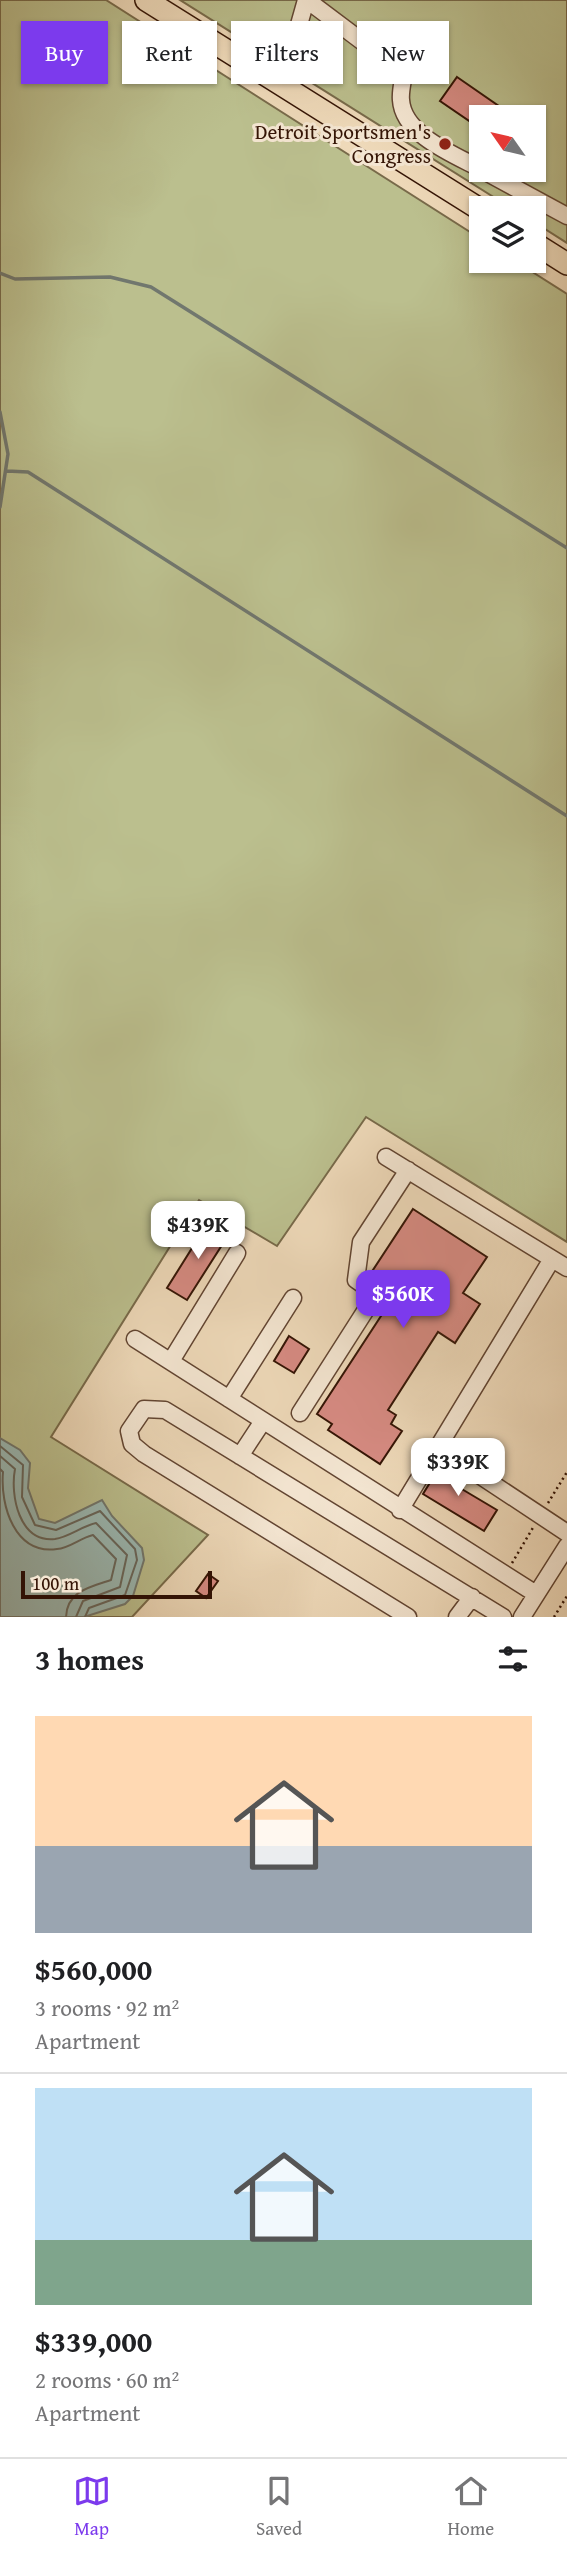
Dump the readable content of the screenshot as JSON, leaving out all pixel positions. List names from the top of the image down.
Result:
{
  "places": ["Detroit Sportsmen's Congress"],
  "scale_bar": "100 m",
  "north": "top left",
  "page": {
    "chip": [
      "Buy",
      "Rent",
      "Filters",
      "New"
    ],
    "price": ["$439K", "$560K", "$339K"],
    "scale": "100 m",
    "heading": "3 homes",
    "list": [
      {
        "name": "$560,000",
        "note": "3 rooms · 92 m² · Apartment"
      },
      {
        "name": "$339,000",
        "note": "2 rooms · 60 m² · Apartment"
      }
    ],
    "tabs": ["Map", "Saved", "Home"]
  }
}
